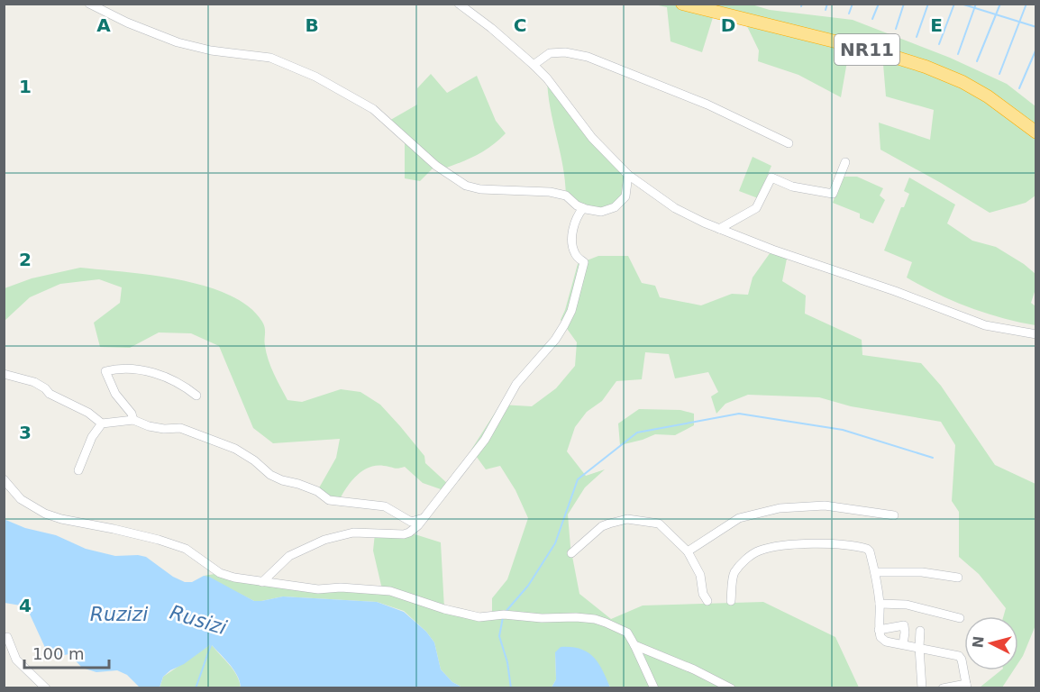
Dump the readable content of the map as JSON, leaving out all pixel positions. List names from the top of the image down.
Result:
{
  "streets": {
    "highway": ["NR11"]
  },
  "water": ["Ruzizi", "Rusizi"],
  "scale_bar": "100 m",
  "north": "left",
  "grid": {
    "columns": [
      "A",
      "B",
      "C",
      "D",
      "E"
    ],
    "rows": [
      "1",
      "2",
      "3",
      "4"
    ]
  }
}
